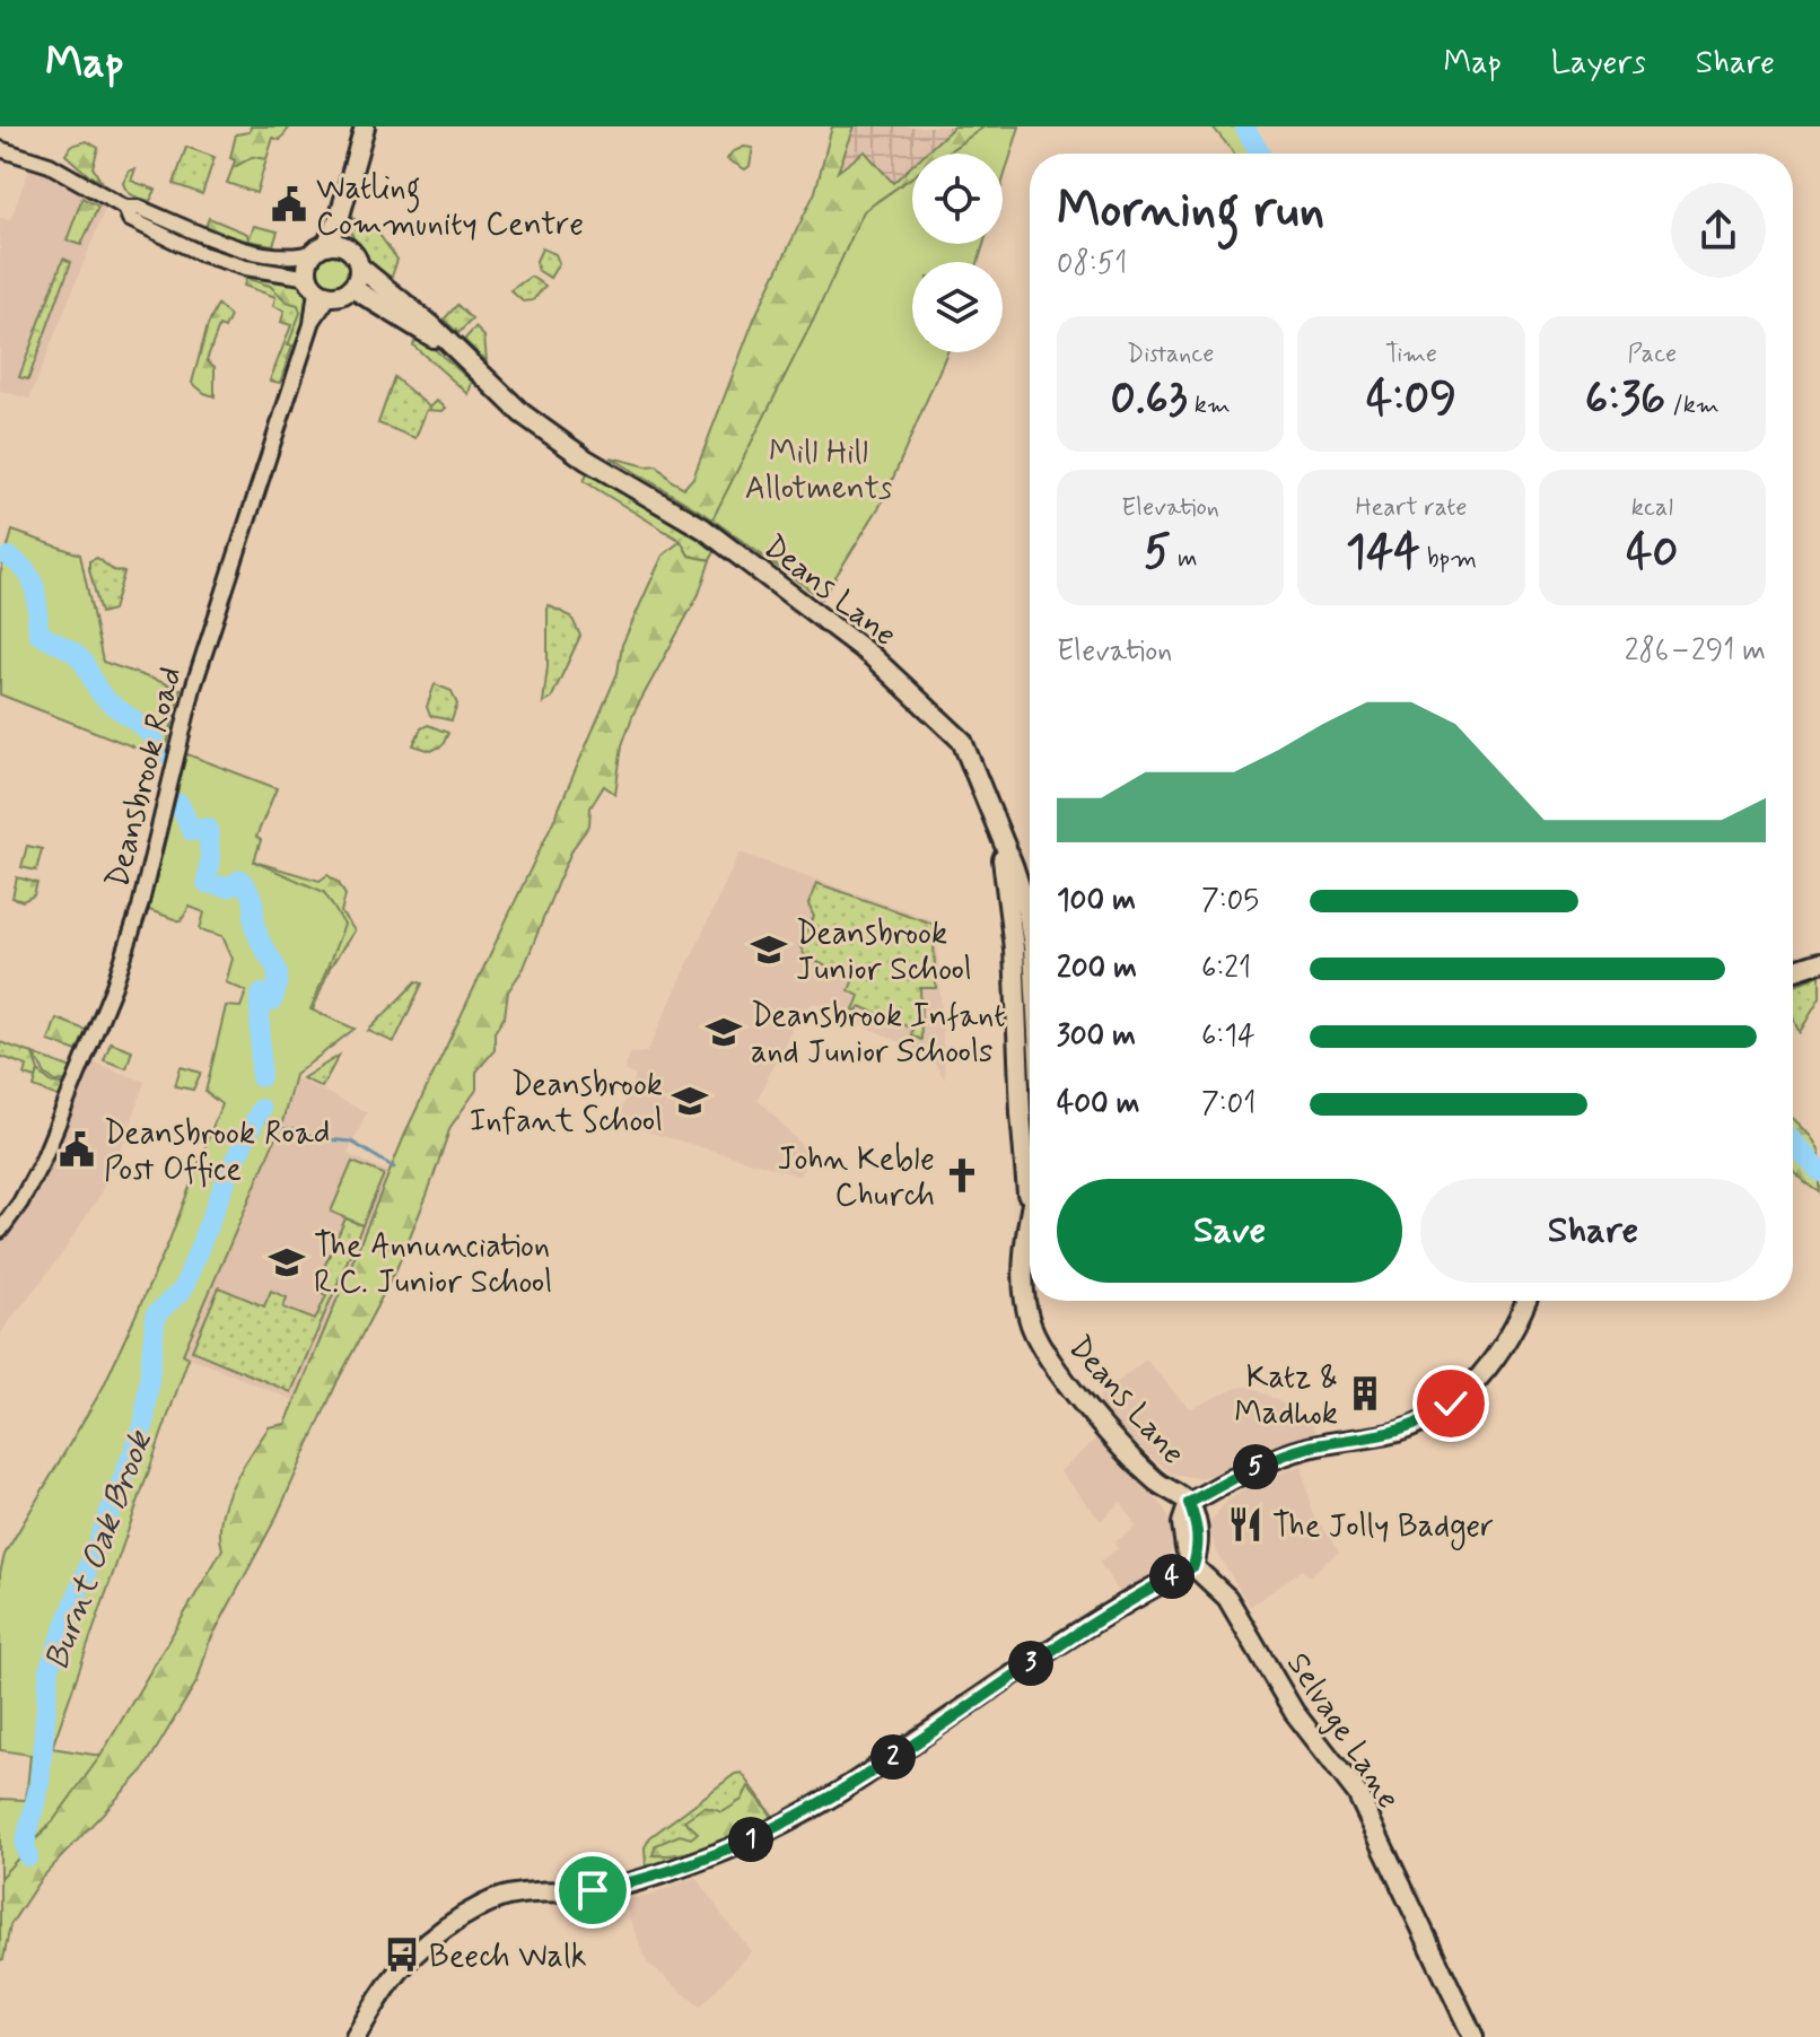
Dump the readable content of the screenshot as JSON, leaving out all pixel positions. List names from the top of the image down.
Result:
{
  "streets": {
    "main road": ["Deans Lane", "Selvage Lane"],
    "street": ["Deansbrook Road"]
  },
  "crossings": [
    ["Deans Lane", "Deansbrook Road"],
    ["Deans Lane", "Selvage Lane"]
  ],
  "water": ["Burnt Oak Brook"],
  "parks": ["Mill Hill Allotments"],
  "places": {
    "public building": ["Watling Community Centre", "Deansbrook Road Post Office"],
    "school or university": [
      "Deansbrook Junior School",
      "Deansbrook Infant and Junior Schools",
      "Deansbrook Infant School",
      "The Annunciation R.C. Junior School"
    ],
    "church": ["John Keble Church"],
    "building": ["Katz & Madhok"],
    "restaurant": ["The Jolly Badger"],
    "bus stop": ["Beech Walk"]
  },
  "page": {
    "header": "Map",
    "nav": ["Map", "Layers", "Share"],
    "heading": ["Morning run", "08:51"],
    "stats": [
      ["Distance", "0.63 km"],
      ["Time", "4:09"],
      ["Pace", "6:36 /km"],
      ["Elevation", "5 m"],
      ["Heart rate", "144 bpm"],
      ["kcal", "40"]
    ],
    "chart": ["Elevation", "286–291 m"],
    "list": [
      {
        "name": "100 m",
        "note": "7:05"
      },
      {
        "name": "200 m",
        "note": "6:21"
      },
      {
        "name": "300 m",
        "note": "6:14"
      },
      {
        "name": "400 m",
        "note": "7:01"
      }
    ],
    "buttons": ["Save", "Share"],
    "pins": [
      "5",
      "4",
      "3",
      "2",
      "1"
    ]
  }
}
